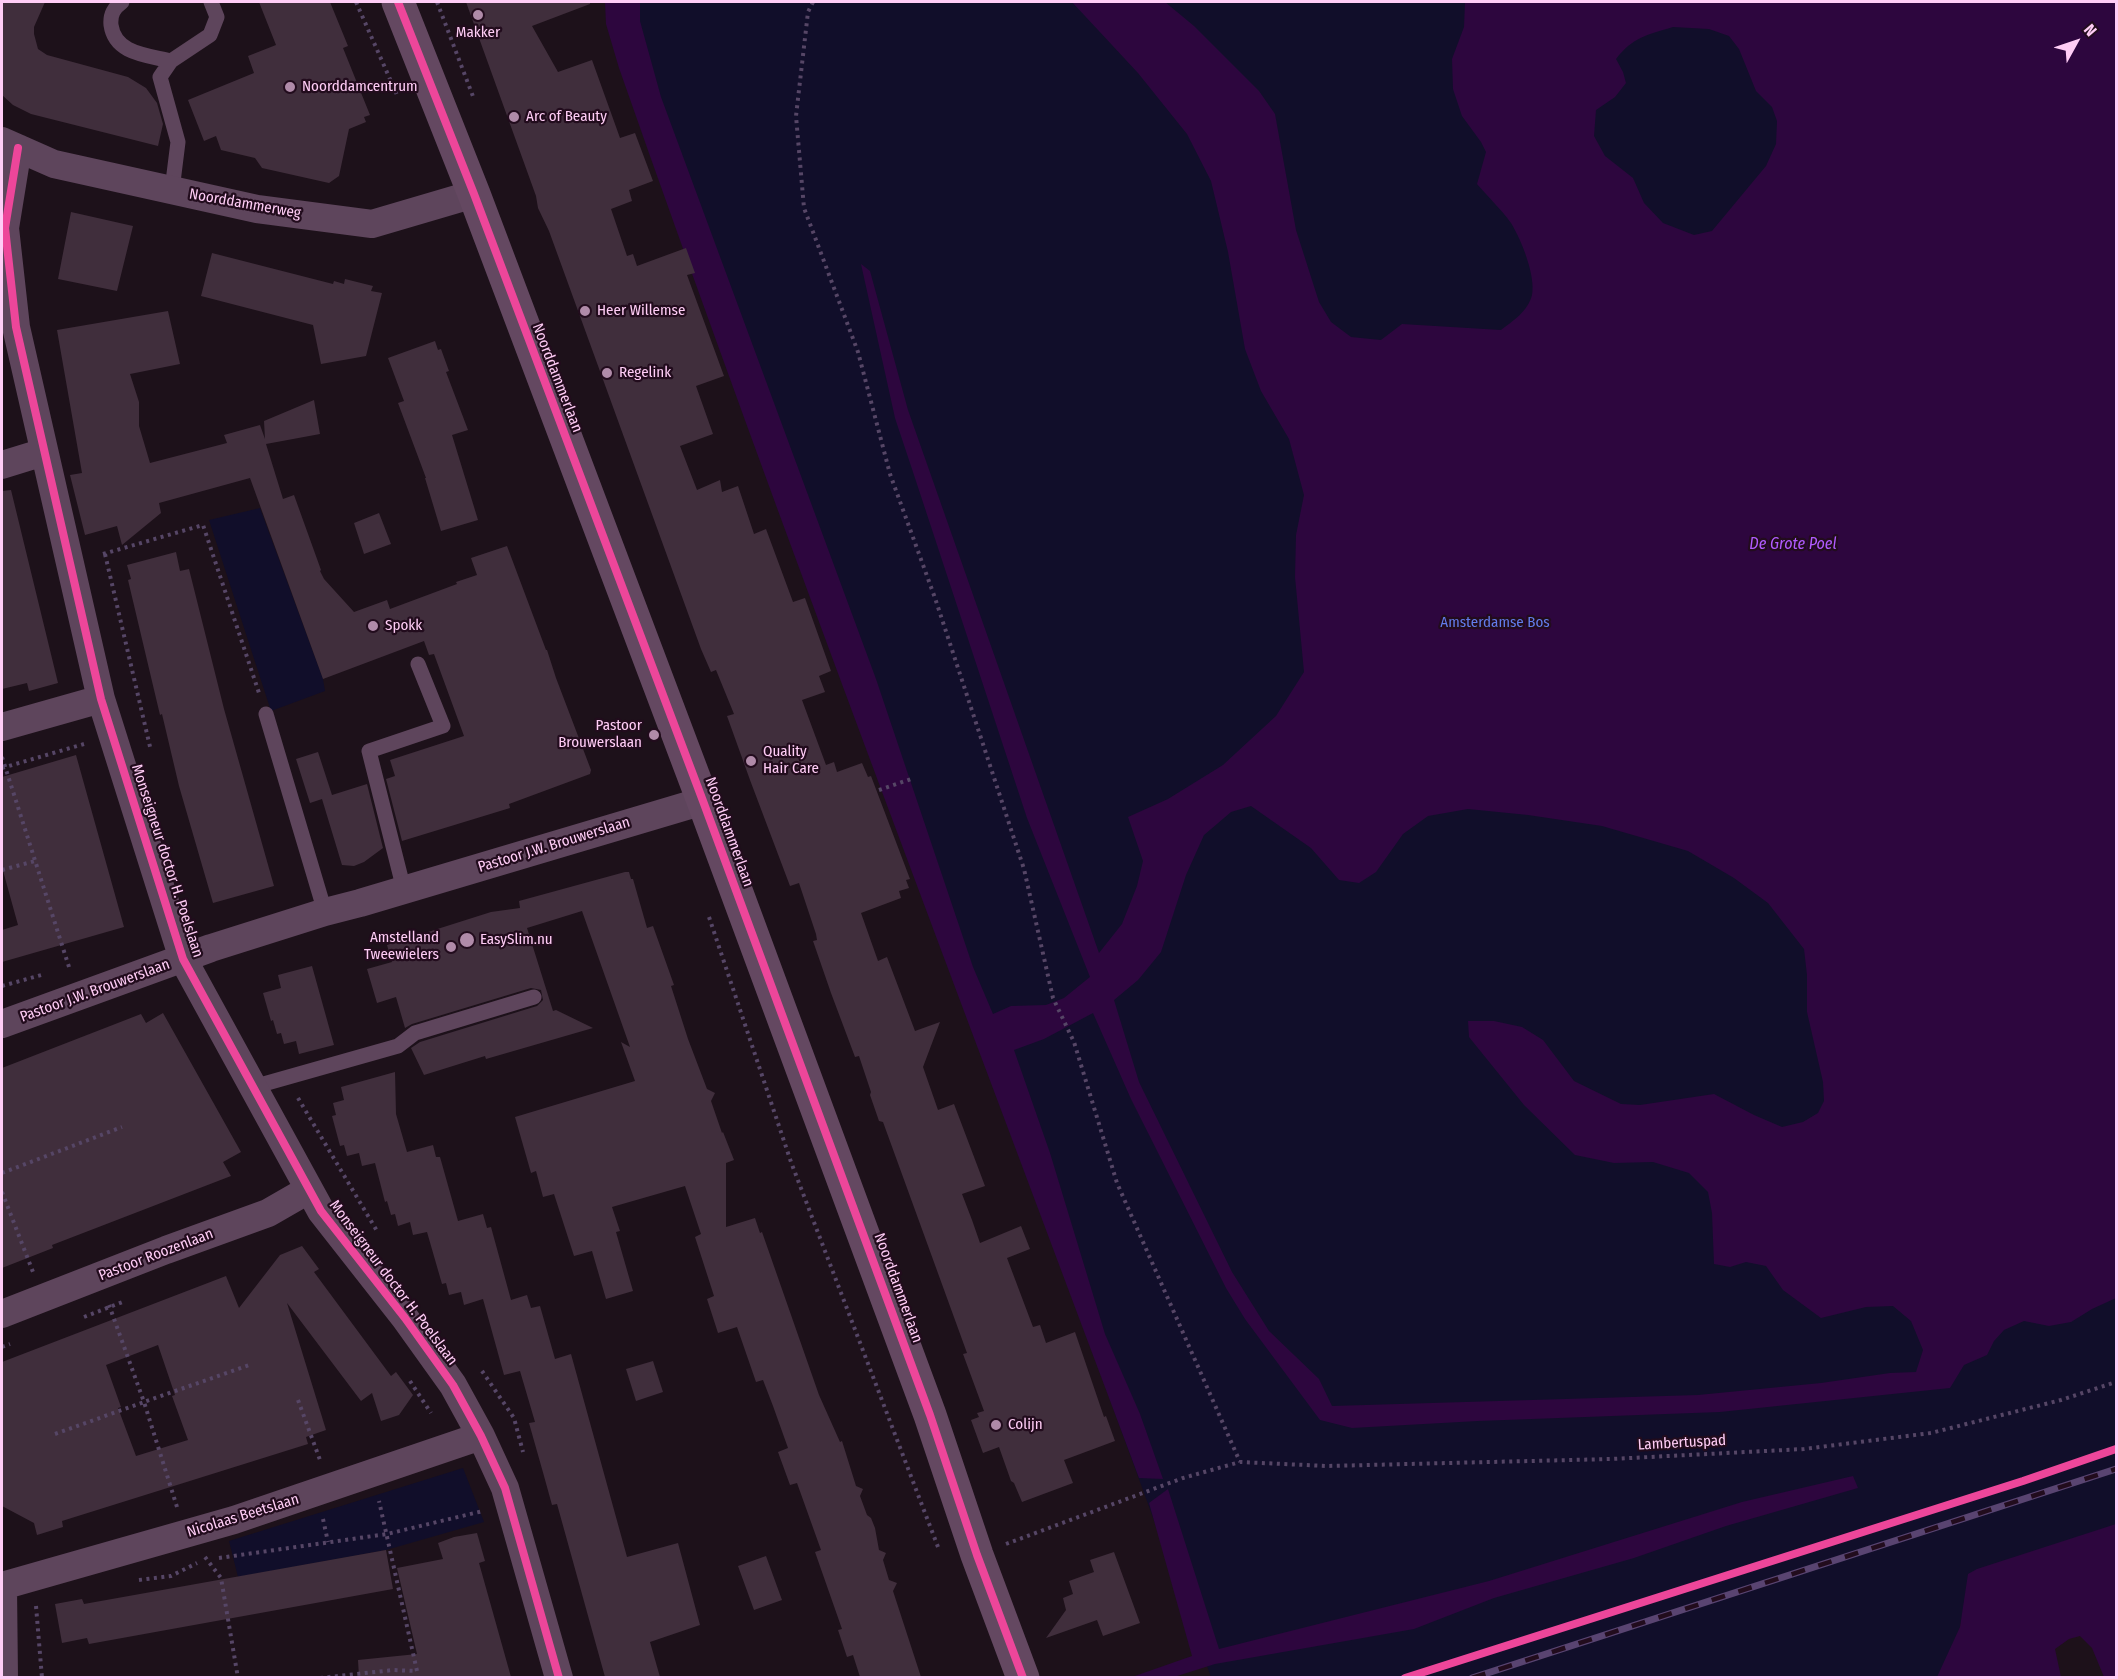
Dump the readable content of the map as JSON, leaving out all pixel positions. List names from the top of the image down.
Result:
{
  "streets": {
    "street": [
      "Noorddammerweg",
      "Noorddammerlaan",
      "Pastoor J.W. Brouwerslaan",
      "Monseigneur doctor H. Poelslaan",
      "Pastoor Roozenlaan",
      "Nicolaas Beetslaan"
    ],
    "path": ["Lambertuspad"]
  },
  "crossings": [
    ["Noorddammerweg", "Noorddammerlaan"],
    ["Noorddammerweg", "Monseigneur doctor H. Poelslaan"],
    ["Noorddammerlaan", "Pastoor J.W. Brouwerslaan"],
    ["Noorddammerlaan", "Lambertuspad"],
    ["Pastoor J.W. Brouwerslaan", "Monseigneur doctor H. Poelslaan"],
    ["Monseigneur doctor H. Poelslaan", "Pastoor Roozenlaan"],
    ["Monseigneur doctor H. Poelslaan", "Nicolaas Beetslaan"]
  ],
  "water": ["De Grote Poel"],
  "parks": ["Amsterdamse Bos"],
  "places": [
    "Makker",
    "Noorddamcentrum",
    "Arc of Beauty",
    "Heer Willemse",
    "Regelink",
    "Spokk",
    "Pastoor Brouwerslaan",
    "Quality Hair Care",
    "EasySlim.nu",
    "Amstelland Tweewielers",
    "Colijn"
  ],
  "north": "top right"
}
